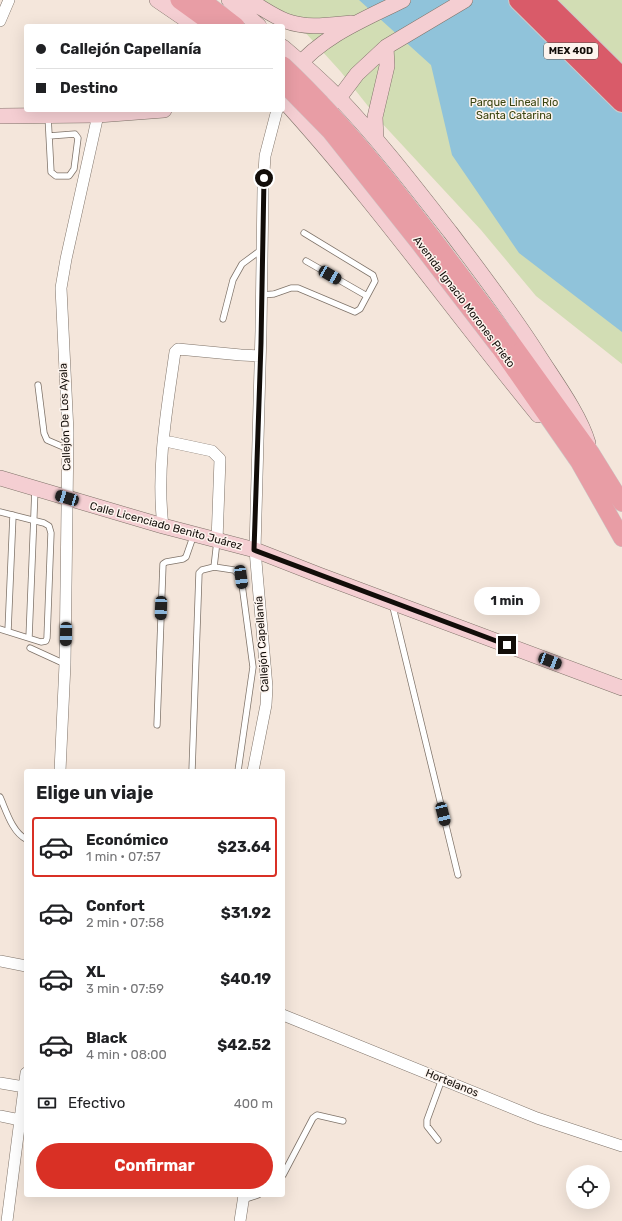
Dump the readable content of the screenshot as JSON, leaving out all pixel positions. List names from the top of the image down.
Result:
{
  "streets": {
    "highway": ["MEX 40D"],
    "main road": ["Avenida Ignacio Morones Prieto"],
    "street": [
      "Callejón De Los Ayala",
      "Calle Licenciado Benito Juárez",
      "Callejón Capellanía",
      "Hortelanos"
    ]
  },
  "crossings": [
    ["Callejón De Los Ayala", "Calle Licenciado Benito Juárez"],
    ["Calle Licenciado Benito Juárez", "Callejón Capellanía"]
  ],
  "parks": ["Parque Lineal Río Santa Catarina"],
  "page": {
    "banner": ["Callejón Capellanía", "Destino"],
    "bubble": "1 min",
    "heading": "Elige un viaje",
    "list": [
      {
        "name": "Económico",
        "note": "1 min · 07:57",
        "value": "$23.64"
      },
      {
        "name": "Confort",
        "note": "2 min · 07:58",
        "value": "$31.92"
      },
      {
        "name": "XL",
        "note": "3 min · 07:59",
        "value": "$40.19"
      },
      {
        "name": "Black",
        "note": "4 min · 08:00",
        "value": "$42.52"
      }
    ],
    "pay": ["Efectivo", "400 m"],
    "buttons": "Confirmar"
  }
}
